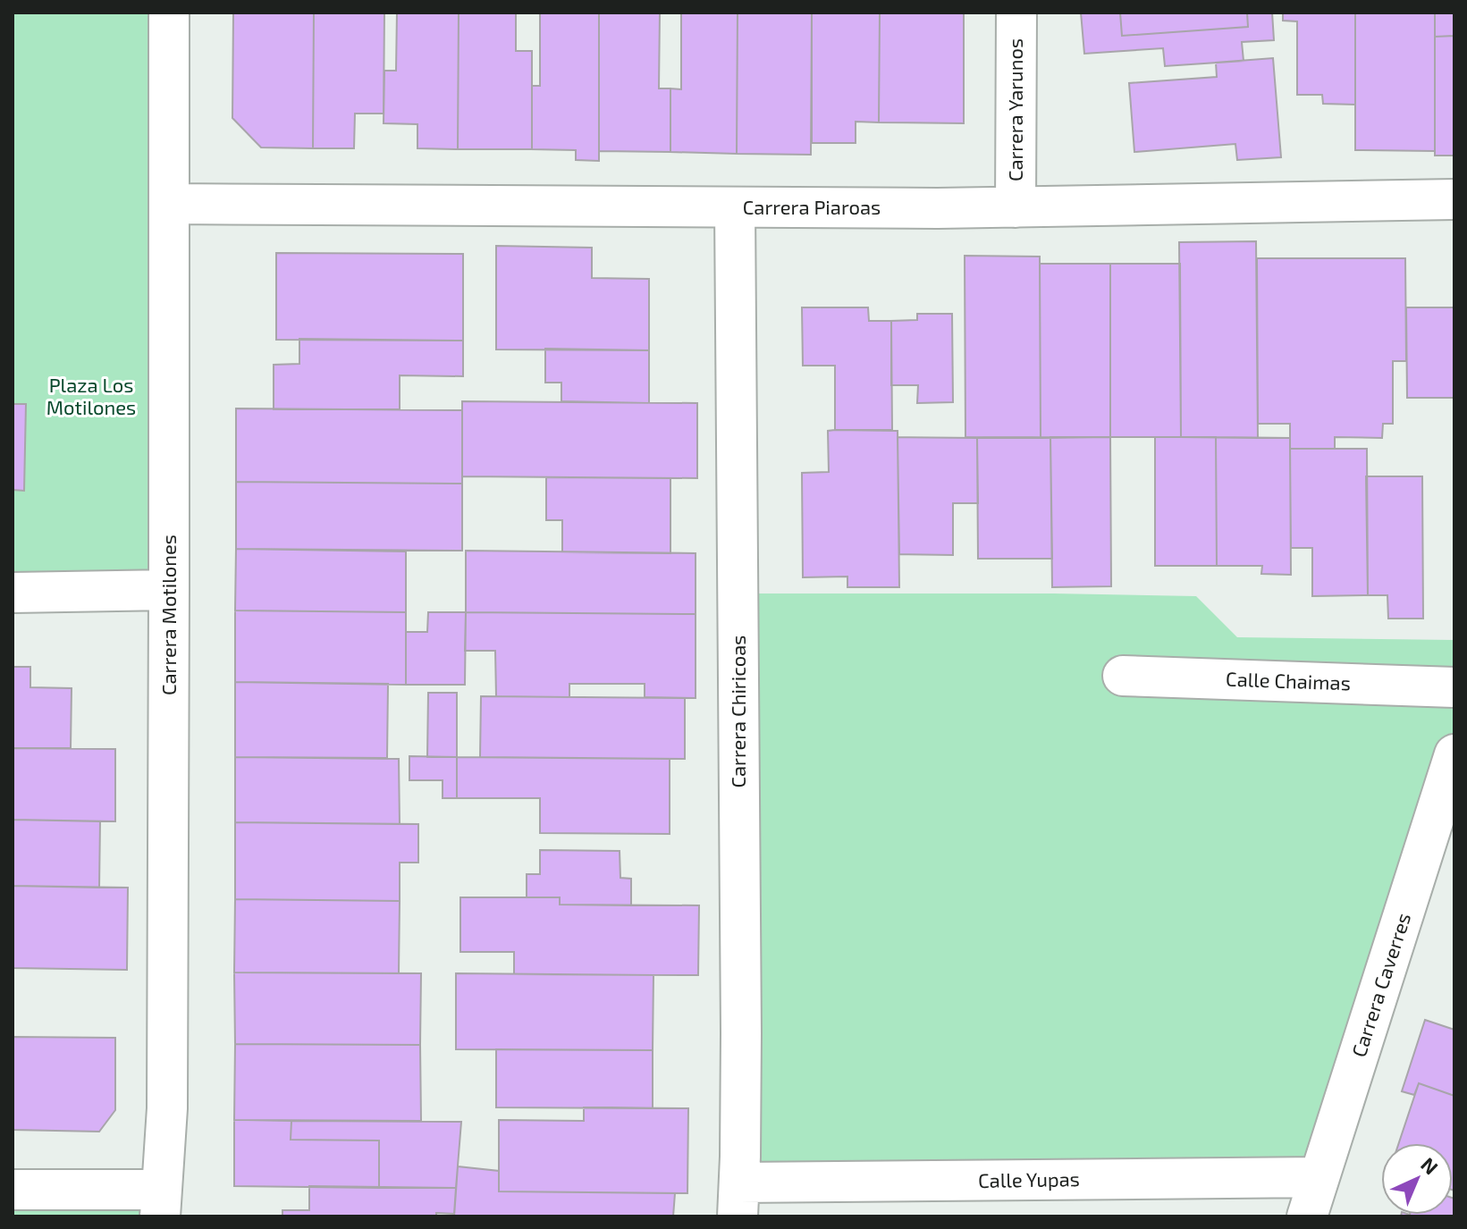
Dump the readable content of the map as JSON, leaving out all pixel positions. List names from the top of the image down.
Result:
{
  "streets": {
    "street": [
      "Carrera Yarunos",
      "Carrera Piaroas",
      "Carrera Motilones",
      "Calle Chaimas",
      "Carrera Chiricoas",
      "Carrera Caverres",
      "Calle Yupas"
    ]
  },
  "crossings": [
    ["Carrera Yarunos", "Carrera Piaroas"],
    ["Carrera Piaroas", "Carrera Motilones"],
    ["Carrera Piaroas", "Carrera Chiricoas"],
    ["Carrera Chiricoas", "Calle Yupas"],
    ["Carrera Caverres", "Calle Yupas"]
  ],
  "parks": ["Plaza Los Motilones"],
  "north": "top right"
}
